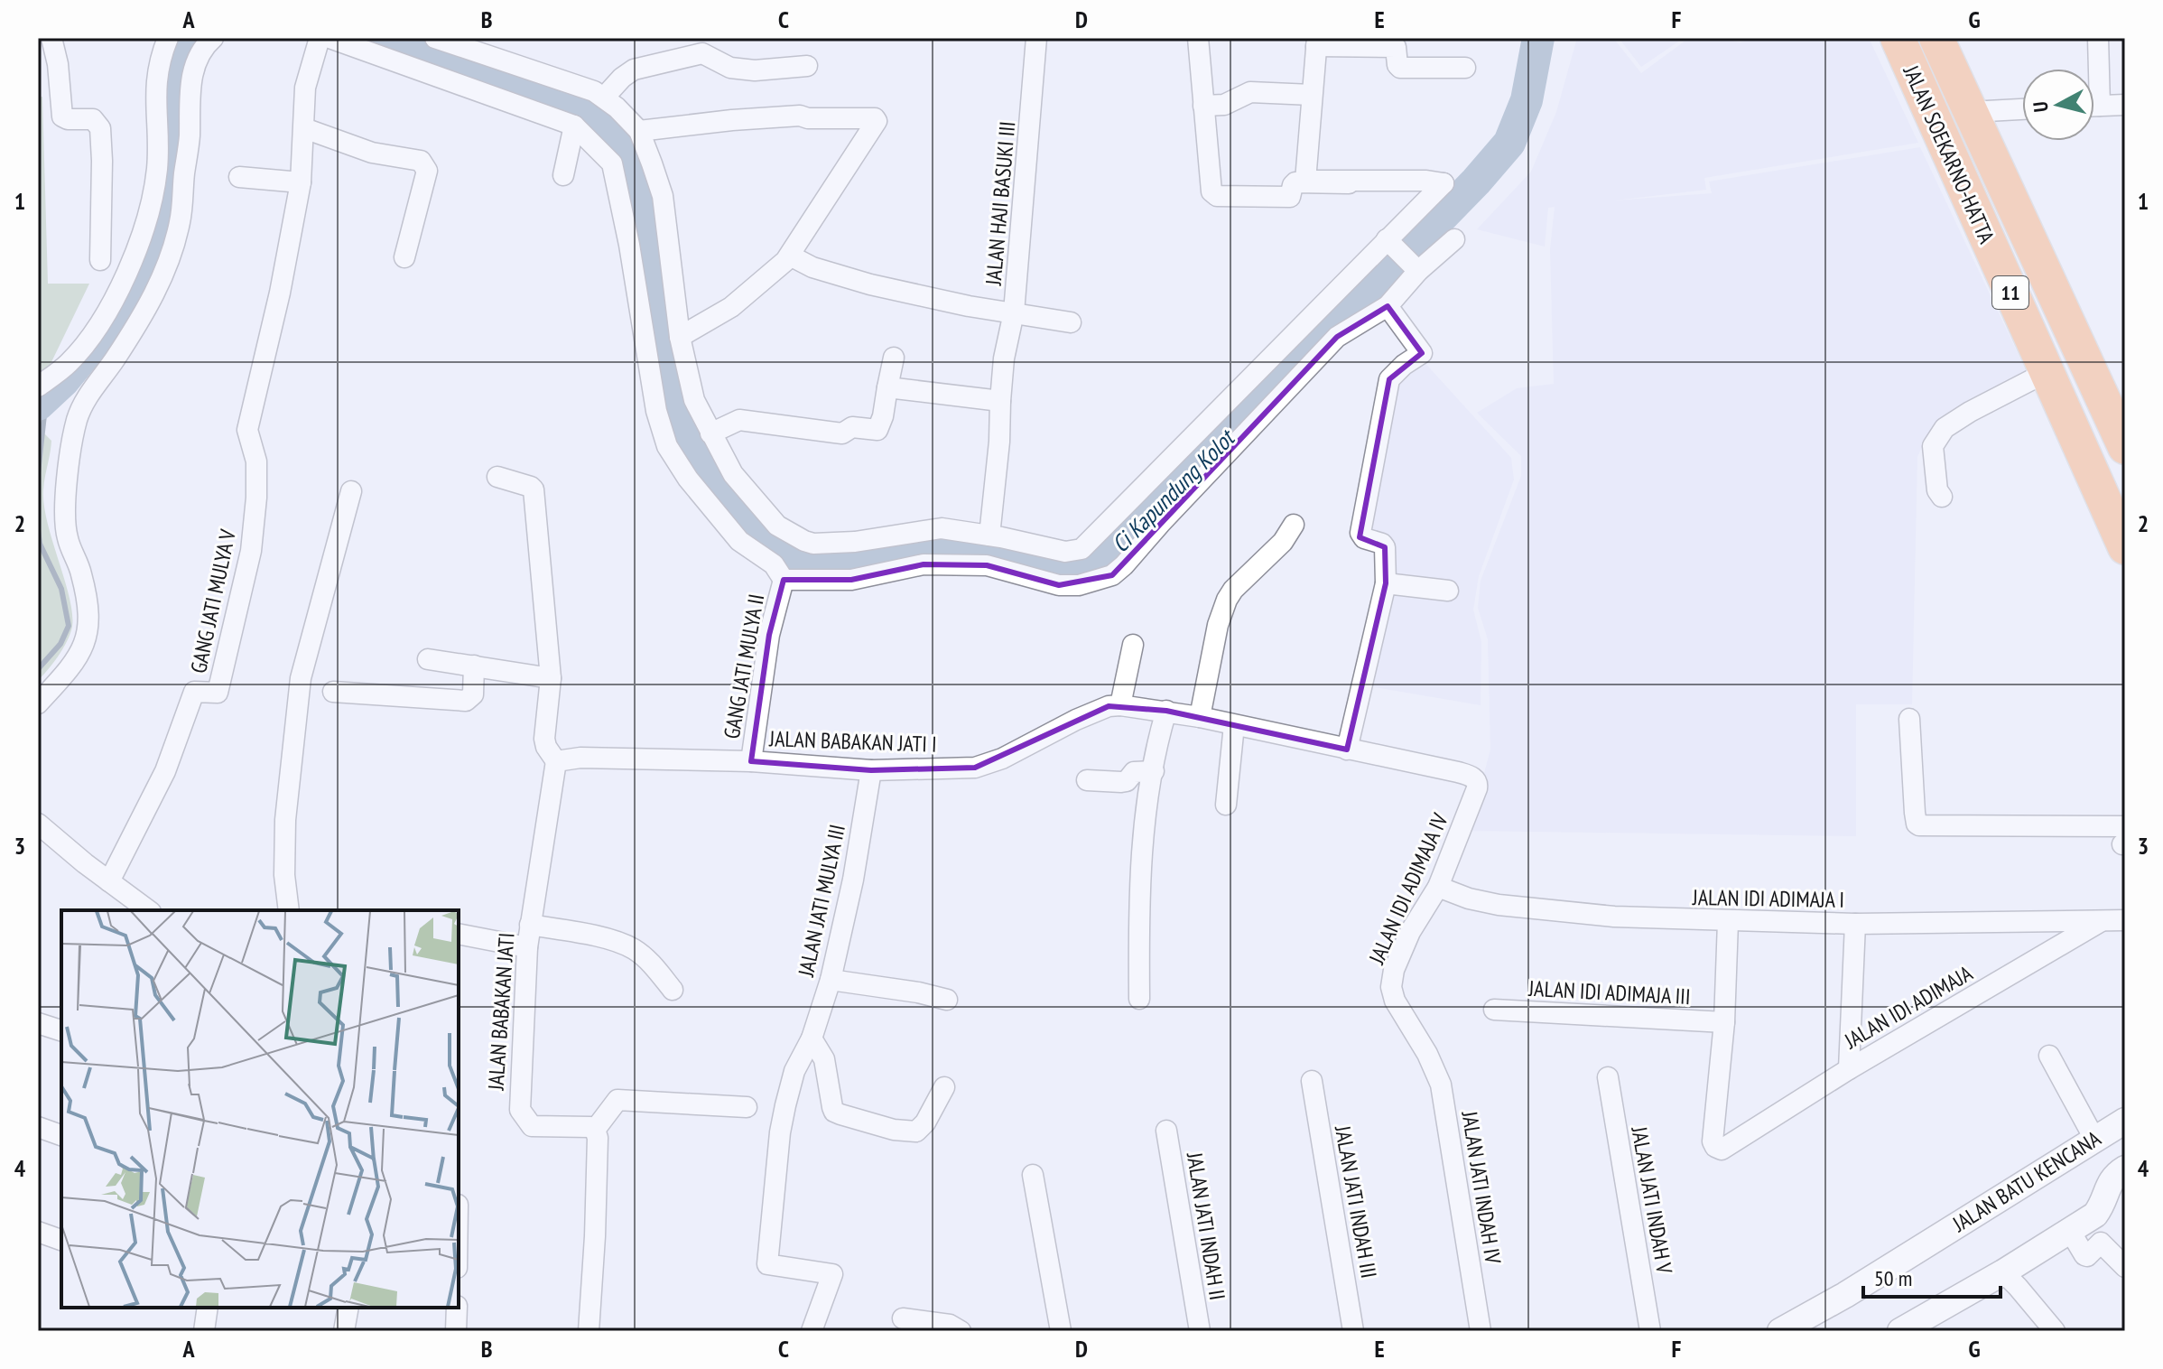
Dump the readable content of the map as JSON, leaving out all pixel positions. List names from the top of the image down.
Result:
{
  "streets": {
    "highway": ["JALAN SOEKARNO-HATTA", "11"],
    "street": [
      "JALAN HAJI BASUKI III",
      "GANG JATI MULYA V",
      "GANG JATI MULYA II",
      "JALAN BABAKAN JATI I",
      "JALAN IDI ADIMAJA IV",
      "JALAN IDI ADIMAJA I",
      "JALAN JATI MULYA III",
      "JALAN IDI ADIMAJA III",
      "JALAN IDI ADIMAJA",
      "JALAN BABAKAN JATI",
      "JALAN BATU KENCANA",
      "JALAN JATI INDAH IV",
      "JALAN JATI INDAH V",
      "JALAN JATI INDAH III",
      "JALAN JATI INDAH II"
    ]
  },
  "crossings": [
    ["GANG JATI MULYA II", "JALAN BABAKAN JATI I"],
    ["JALAN BABAKAN JATI I", "JALAN IDI ADIMAJA IV"],
    ["JALAN BABAKAN JATI I", "JALAN JATI MULYA III"],
    ["JALAN BABAKAN JATI I", "JALAN BABAKAN JATI"],
    ["JALAN IDI ADIMAJA IV", "JALAN IDI ADIMAJA I"],
    ["JALAN IDI ADIMAJA IV", "JALAN JATI INDAH IV"],
    ["JALAN IDI ADIMAJA I", "JALAN IDI ADIMAJA"],
    ["JALAN IDI ADIMAJA III", "JALAN IDI ADIMAJA"]
  ],
  "water": ["Ci Kapundung Kolot"],
  "scale_bar": "50 m",
  "north": "left",
  "grid": {
    "columns": [
      "A",
      "B",
      "C",
      "D",
      "E",
      "F",
      "G"
    ],
    "rows": [
      "1",
      "2",
      "3",
      "4"
    ]
  }
}
